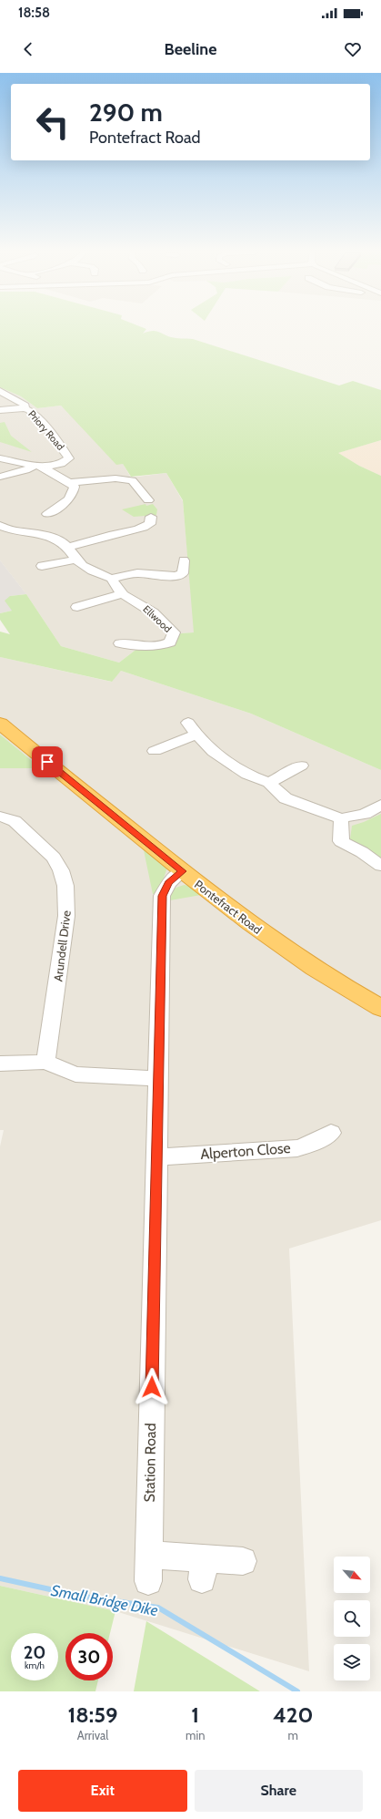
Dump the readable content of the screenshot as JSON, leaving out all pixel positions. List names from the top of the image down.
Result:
{
  "streets": {
    "highway": ["Pontefract Road"],
    "street": [
      "Priory Road",
      "Ellwood",
      "Arundell Drive",
      "Alperton Close",
      "Station Road"
    ]
  },
  "crossings": [
    ["Pontefract Road", "Station Road"],
    ["Alperton Close", "Station Road"]
  ],
  "water": ["Small Bridge Dike"],
  "north": "bottom right",
  "page": {
    "status": "18:58",
    "header": "Beeline",
    "turn": ["290 m", "Pontefract Road"],
    "speed": "20 km/h",
    "limit": "30",
    "eta": [
      "18:59",
      "Arrival",
      "1",
      "min",
      "420",
      "m"
    ],
    "buttons": ["Exit", "Share"]
  }
}
